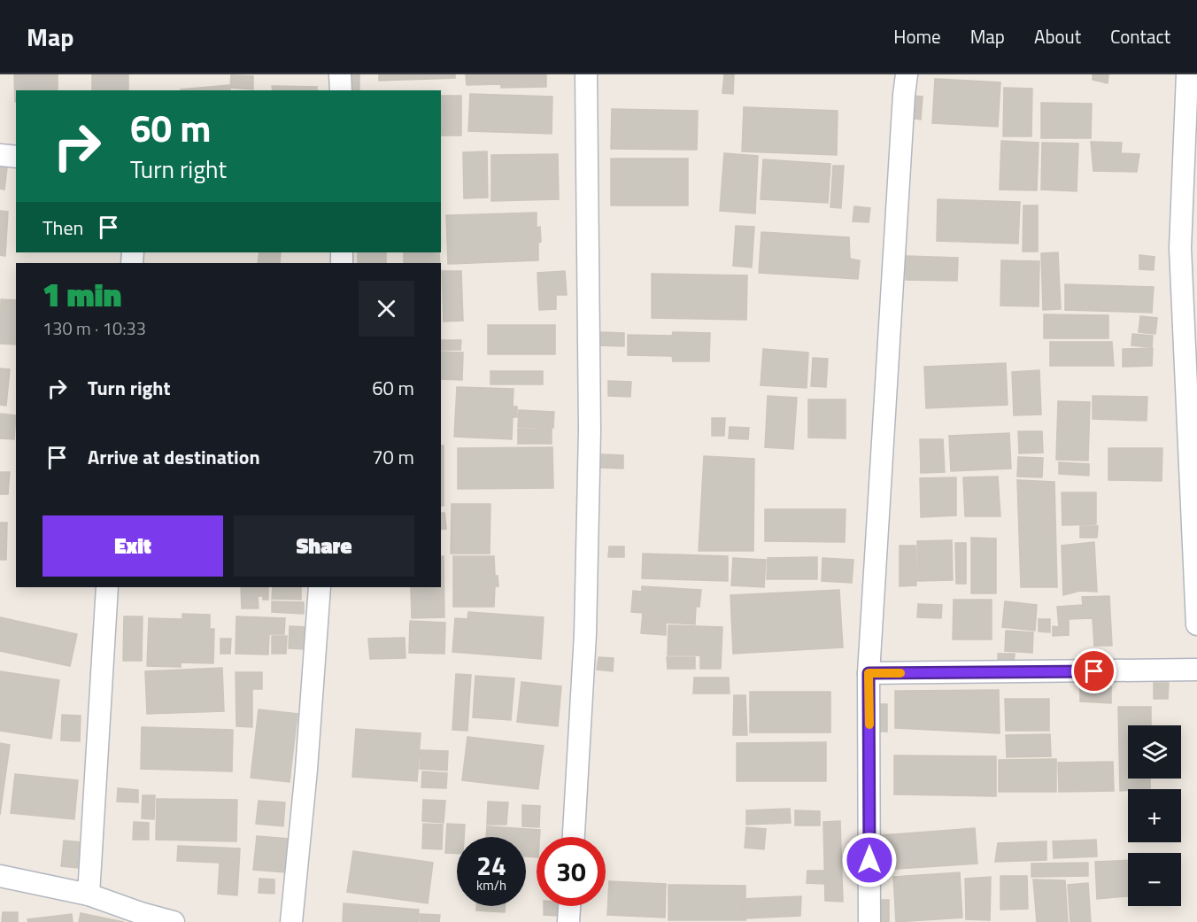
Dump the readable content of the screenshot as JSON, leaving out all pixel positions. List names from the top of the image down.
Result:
{
  "page": {
    "header": "Map",
    "nav": [
      "Home",
      "Map",
      "About",
      "Contact"
    ],
    "turn": ["60 m", "Turn right"],
    "then": "Then",
    "heading": ["1 min", "130 m · 10:33"],
    "list": [
      {
        "name": "Turn right",
        "value": "60 m"
      },
      {
        "name": "Arrive at destination",
        "value": "70 m"
      }
    ],
    "buttons": ["Exit", "Share"],
    "map_buttons": ["+", "−"],
    "speed": "24 km/h",
    "limit": "30"
  }
}
